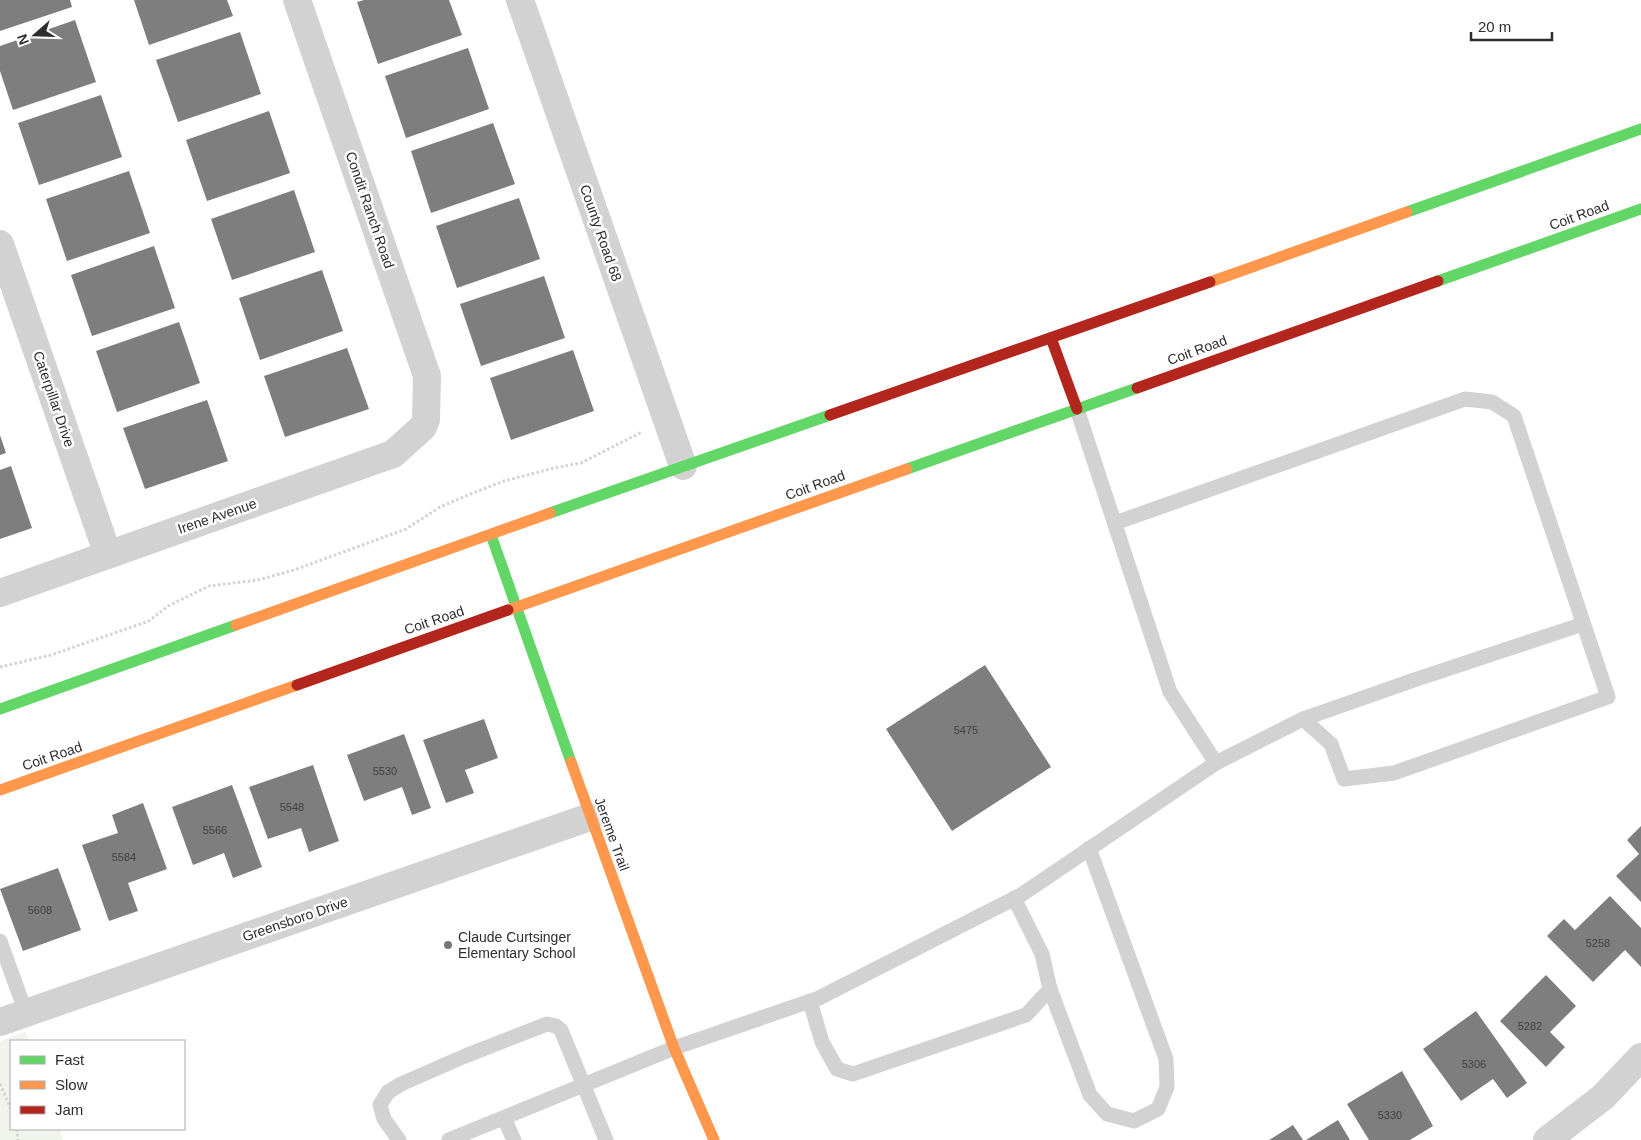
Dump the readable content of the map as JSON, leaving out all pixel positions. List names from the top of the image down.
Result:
{
  "streets": {
    "main road": ["Coit Road", "Jereme Trail"],
    "street": [
      "Condit Ranch Road",
      "County Road 68",
      "Caterpillar Drive",
      "Irene Avenue",
      "Greensboro Drive"
    ]
  },
  "crossings": [
    ["Condit Ranch Road", "Irene Avenue"],
    ["Coit Road", "Jereme Trail"],
    ["Caterpillar Drive", "Irene Avenue"],
    ["Jereme Trail", "Greensboro Drive"]
  ],
  "places": ["Claude Curtsinger Elementary School"],
  "house_numbers": [
    "5475",
    "5530",
    "5548",
    "5566",
    "5584",
    "5608",
    "5258",
    "5282",
    "5306",
    "5330"
  ],
  "legend": ["Fast", "Slow", "Jam"],
  "scale_bar": "20 m",
  "north": "left"
}
